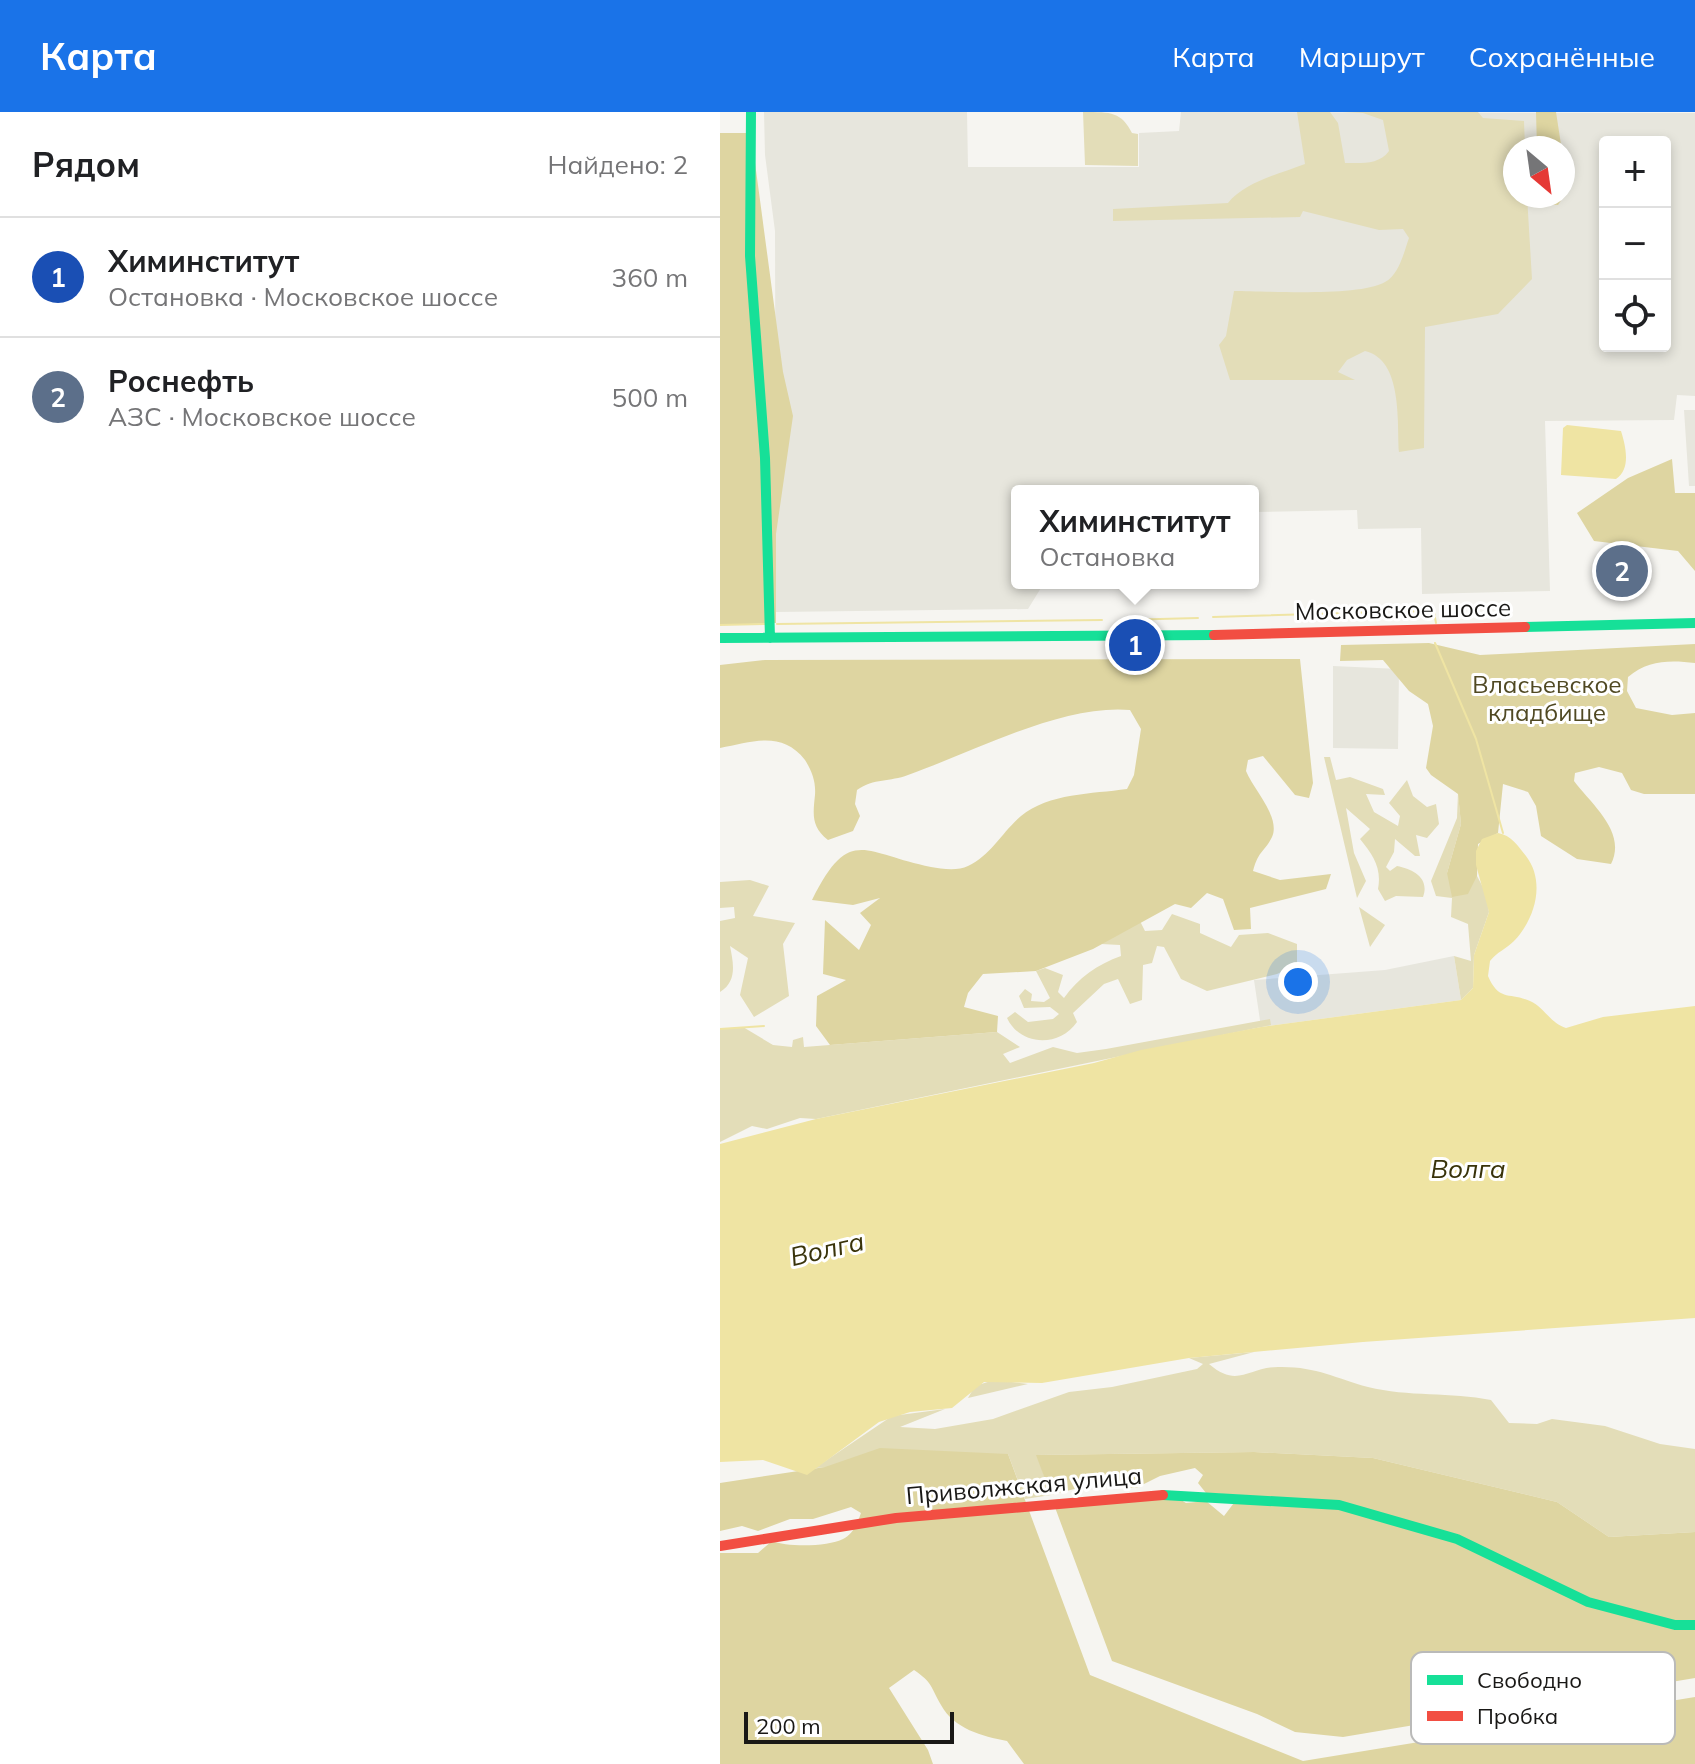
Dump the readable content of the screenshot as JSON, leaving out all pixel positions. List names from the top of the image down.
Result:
{
  "streets": {
    "street": ["Московское шоссе", "Приволжская улица"]
  },
  "water": ["Волга"],
  "parks": ["Власьевское кладбище"],
  "legend": ["Свободно", "Пробка"],
  "scale_bar": "200 m",
  "north": "bottom right",
  "page": {
    "header": "Карта",
    "nav": ["Карта", "Маршрут", "Сохранённые"],
    "heading": ["Рядом", "Найдено: 2"],
    "map_buttons": ["+", "−"],
    "list": [
      {
        "mark": "1",
        "name": "Химинститут",
        "note": "Остановка · Московское шоссе",
        "value": "360 m"
      },
      {
        "mark": "2",
        "name": "Роснефть",
        "note": "АЗС · Московское шоссе",
        "value": "500 m"
      }
    ],
    "popup": ["Химинститут", "Остановка"],
    "pins": ["2", "1"],
    "scale": "200 m"
  }
}
